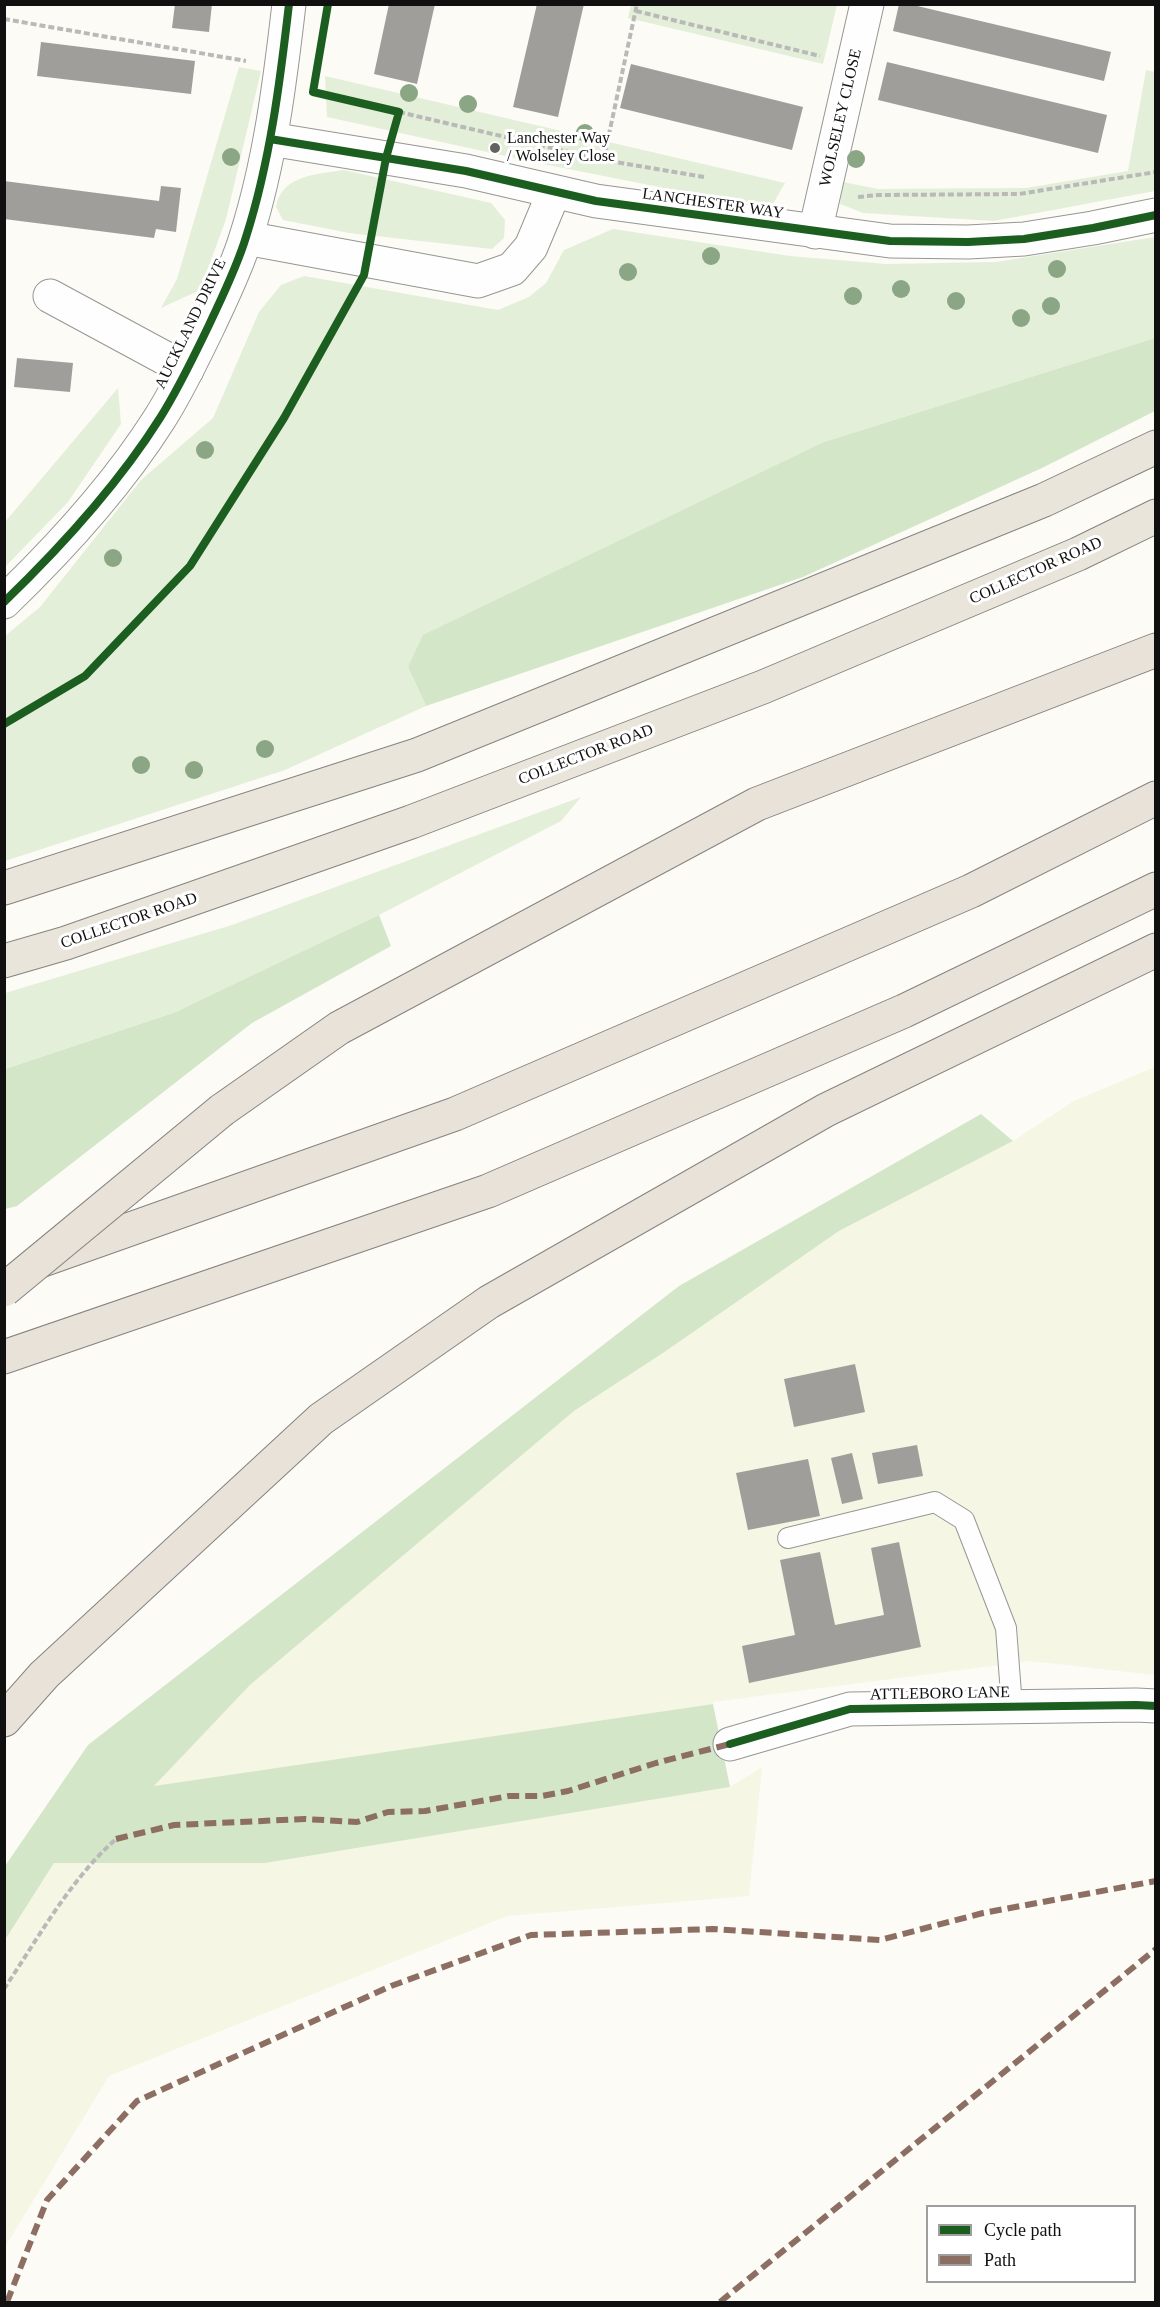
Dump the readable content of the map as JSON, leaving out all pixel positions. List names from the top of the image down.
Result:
{
  "streets": {
    "highway": ["COLLECTOR ROAD"],
    "street": [
      "WOLSELEY CLOSE",
      "LANCHESTER WAY",
      "AUCKLAND DRIVE",
      "ATTLEBORO LANE"
    ]
  },
  "crossings": [
    ["WOLSELEY CLOSE", "LANCHESTER WAY"],
    ["LANCHESTER WAY", "AUCKLAND DRIVE"]
  ],
  "places": ["Lanchester Way / Wolseley Close"],
  "legend": ["Cycle path", "Path"]
}
